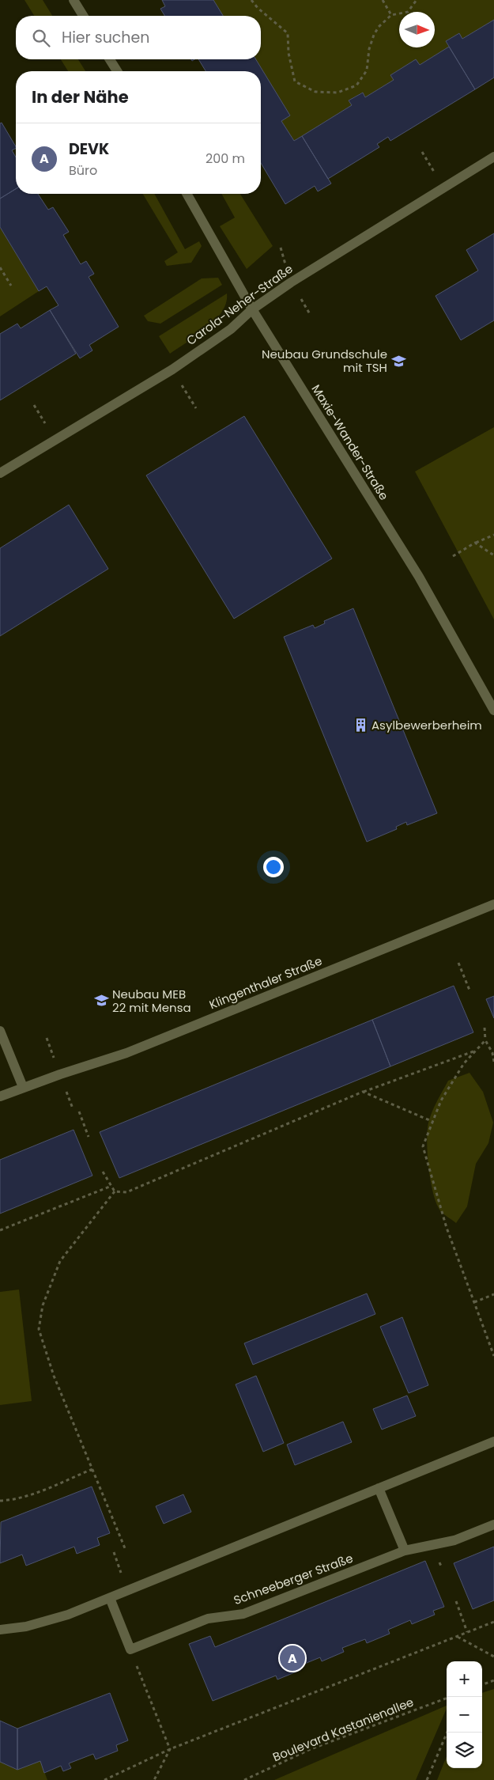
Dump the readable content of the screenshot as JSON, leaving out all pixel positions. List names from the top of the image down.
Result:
{
  "streets": {
    "street": [
      "Carola-Neher-Straße",
      "Maxie-Wander-Straße",
      "Klingenthaler Straße",
      "Schneeberger Straße"
    ],
    "path": ["Boulevard Kastanienallee"]
  },
  "crossings": [
    ["Carola-Neher-Straße", "Maxie-Wander-Straße"]
  ],
  "places": {
    "school or university": ["Neubau Grundschule mit TSH", "Neubau MEB 22 mit Mensa"],
    "building": ["Asylbewerberheim"]
  },
  "north": "right",
  "page": {
    "search": "Hier suchen",
    "heading": "In der Nähe",
    "list": [
      {
        "mark": "A",
        "name": "DEVK",
        "note": "Büro",
        "value": "200 m"
      }
    ],
    "pins": "A",
    "map_buttons": ["+", "−"]
  }
}
